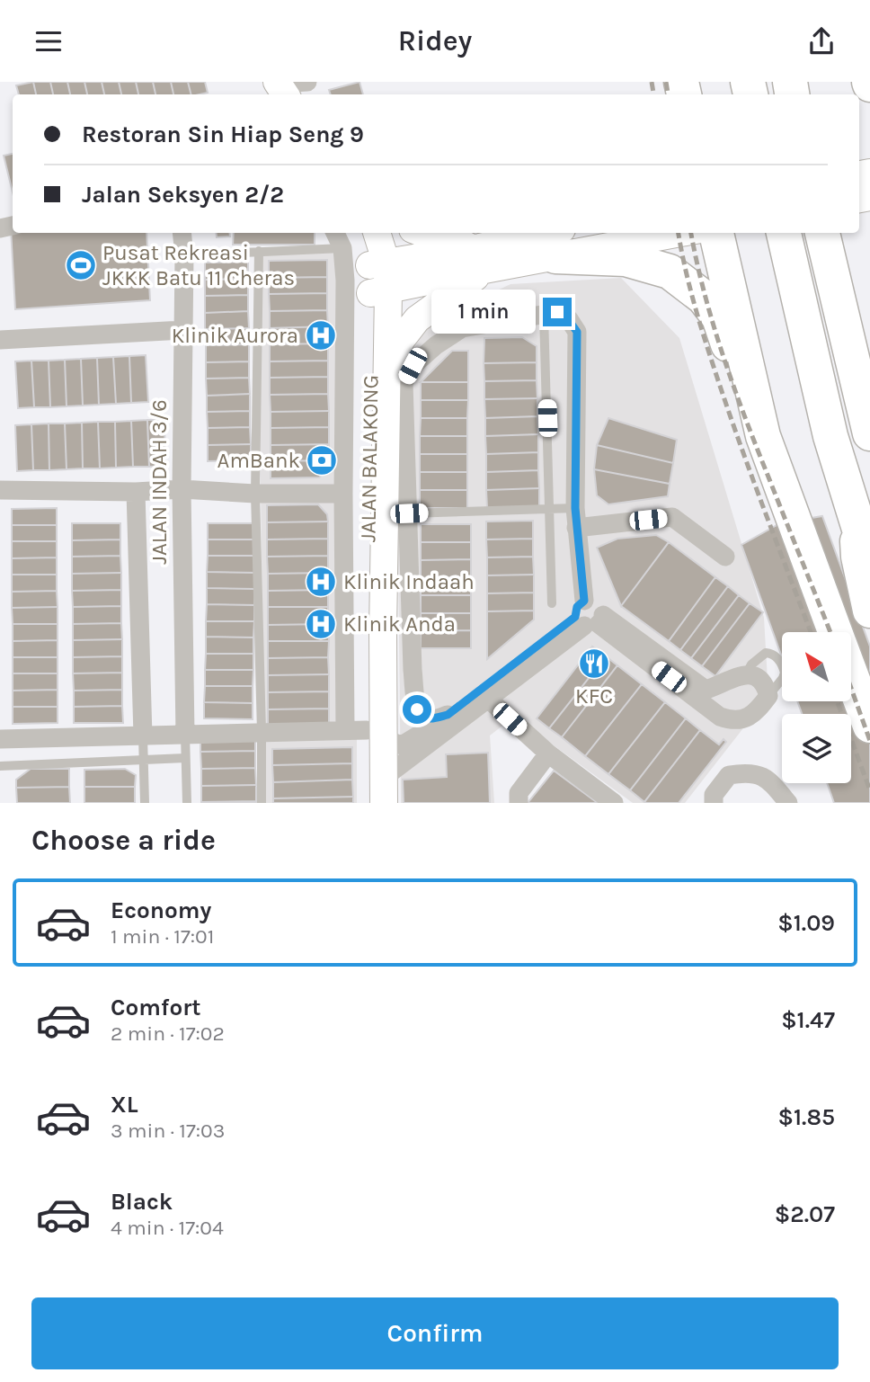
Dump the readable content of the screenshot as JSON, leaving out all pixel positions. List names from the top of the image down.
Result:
{
  "streets": {
    "street": ["JALAN BALAKONG", "JALAN INDAH 3/6"]
  },
  "places": {
    "sports": ["Pusat Rekreasi JKKK Batu 11 Cheras"],
    "hospital": ["Klinik Aurora", "Klinik Indaah", "Klinik Anda"],
    "bank": ["AmBank"],
    "restaurant": ["KFC"]
  },
  "north": "top left",
  "page": {
    "header": "Ridey",
    "banner": ["Restoran Sin Hiap Seng 9", "Jalan Seksyen 2/2"],
    "bubble": "1 min",
    "heading": "Choose a ride",
    "list": [
      {
        "name": "Economy",
        "note": "1 min · 17:01",
        "value": "$1.09"
      },
      {
        "name": "Comfort",
        "note": "2 min · 17:02",
        "value": "$1.47"
      },
      {
        "name": "XL",
        "note": "3 min · 17:03",
        "value": "$1.85"
      },
      {
        "name": "Black",
        "note": "4 min · 17:04",
        "value": "$2.07"
      }
    ],
    "buttons": "Confirm"
  }
}
